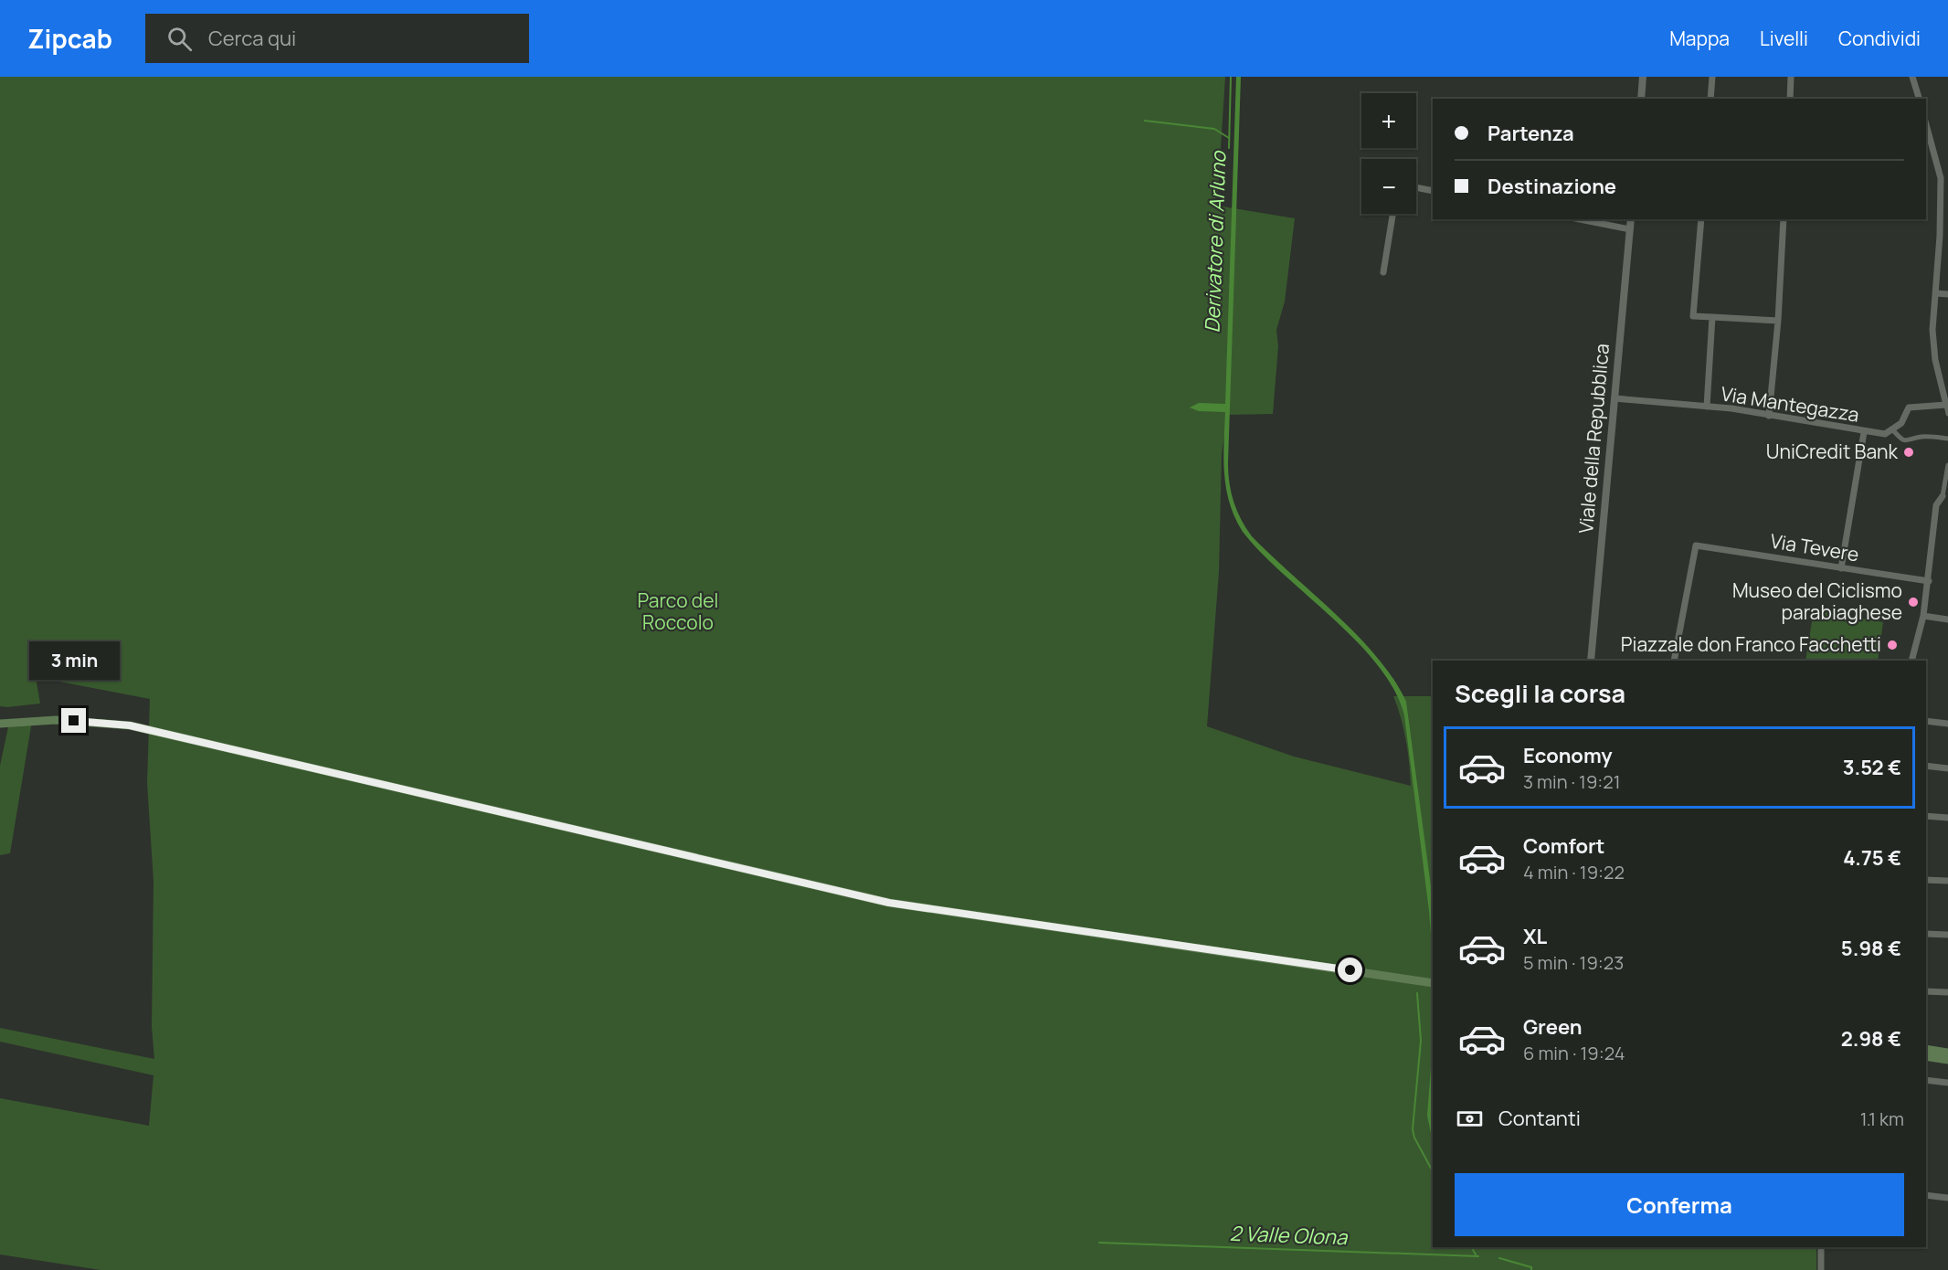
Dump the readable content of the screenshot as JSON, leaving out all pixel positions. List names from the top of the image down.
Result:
{
  "streets": {
    "street": ["Via Mantegazza", "Viale della Repubblica", "Via Tevere"]
  },
  "crossings": [
    ["Via Mantegazza", "Viale della Repubblica"]
  ],
  "water": ["Derivatore di Arluno", "2 Valle Olona"],
  "parks": ["Parco del Roccolo"],
  "places": ["UniCredit Bank", "Museo del Ciclismo parabiaghese", "Piazzale don Franco Facchetti"],
  "page": {
    "header": "Zipcab",
    "search": "Cerca qui",
    "nav": ["Mappa", "Livelli", "Condividi"],
    "map_buttons": ["+", "−"],
    "banner": ["Partenza", "Destinazione"],
    "bubble": "3 min",
    "heading": "Scegli la corsa",
    "list": [
      {
        "name": "Economy",
        "note": "3 min · 19:21",
        "value": "3.52 €"
      },
      {
        "name": "Comfort",
        "note": "4 min · 19:22",
        "value": "4.75 €"
      },
      {
        "name": "XL",
        "note": "5 min · 19:23",
        "value": "5.98 €"
      },
      {
        "name": "Green",
        "note": "6 min · 19:24",
        "value": "2.98 €"
      }
    ],
    "pay": ["Contanti", "1.1 km"],
    "buttons": "Conferma"
  }
}
